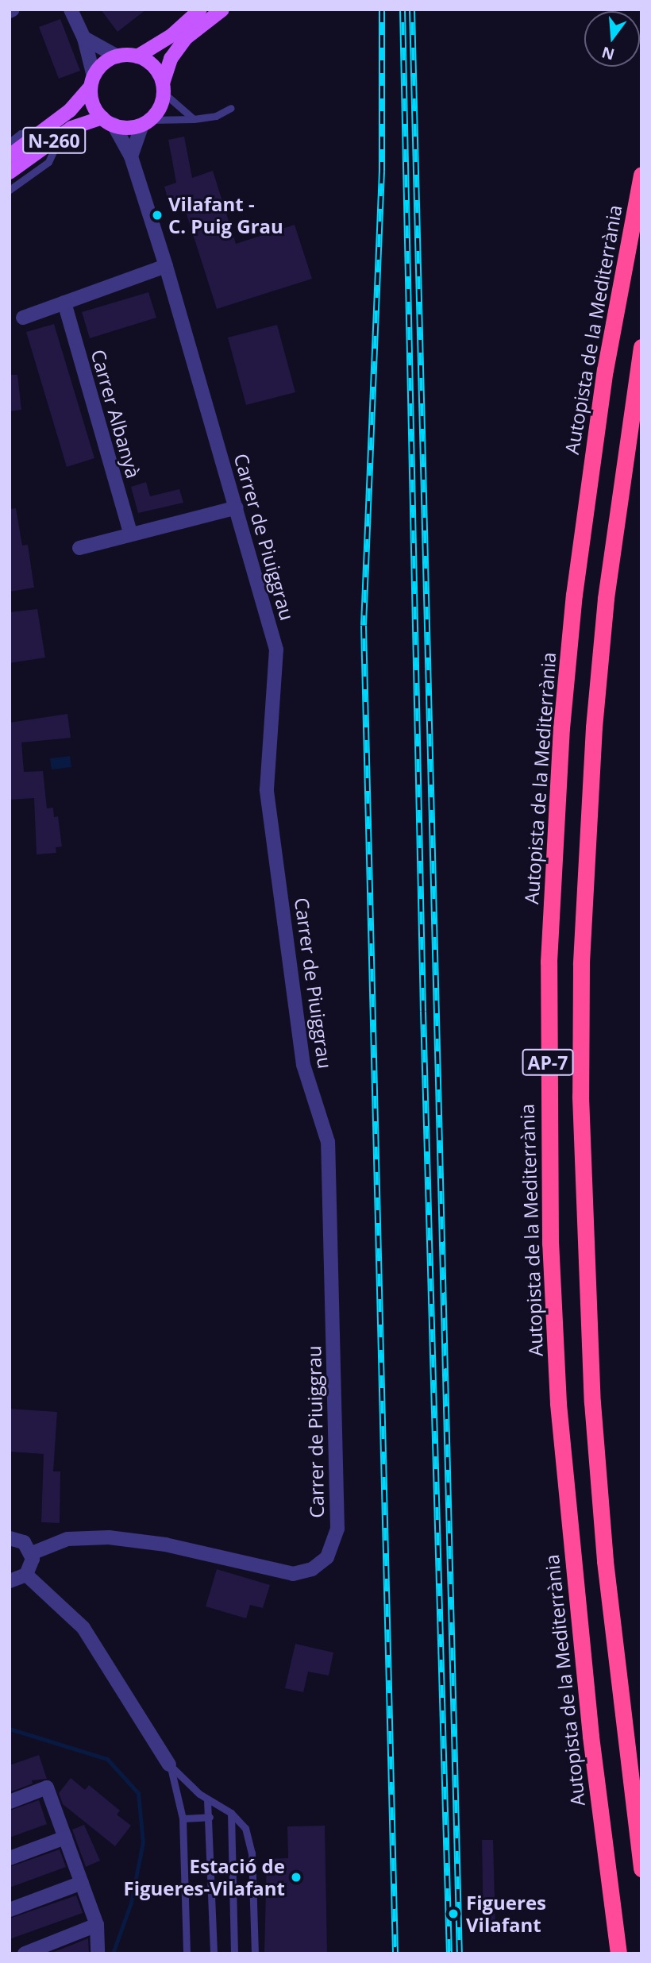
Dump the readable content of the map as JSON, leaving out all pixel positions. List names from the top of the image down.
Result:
{
  "streets": {
    "highway": ["Autopista de la Mediterrània", "AP-7"],
    "main road": ["N-260"],
    "street": ["Carrer Albanyà", "Carrer de Piuiggrau"]
  },
  "crossings": [
    ["N-260", "Carrer de Piuiggrau"]
  ],
  "places": ["Vilafant - C. Puig Grau", "Estació de Figueres-Vilafant", "Figueres Vilafant"],
  "north": "bottom"
}
